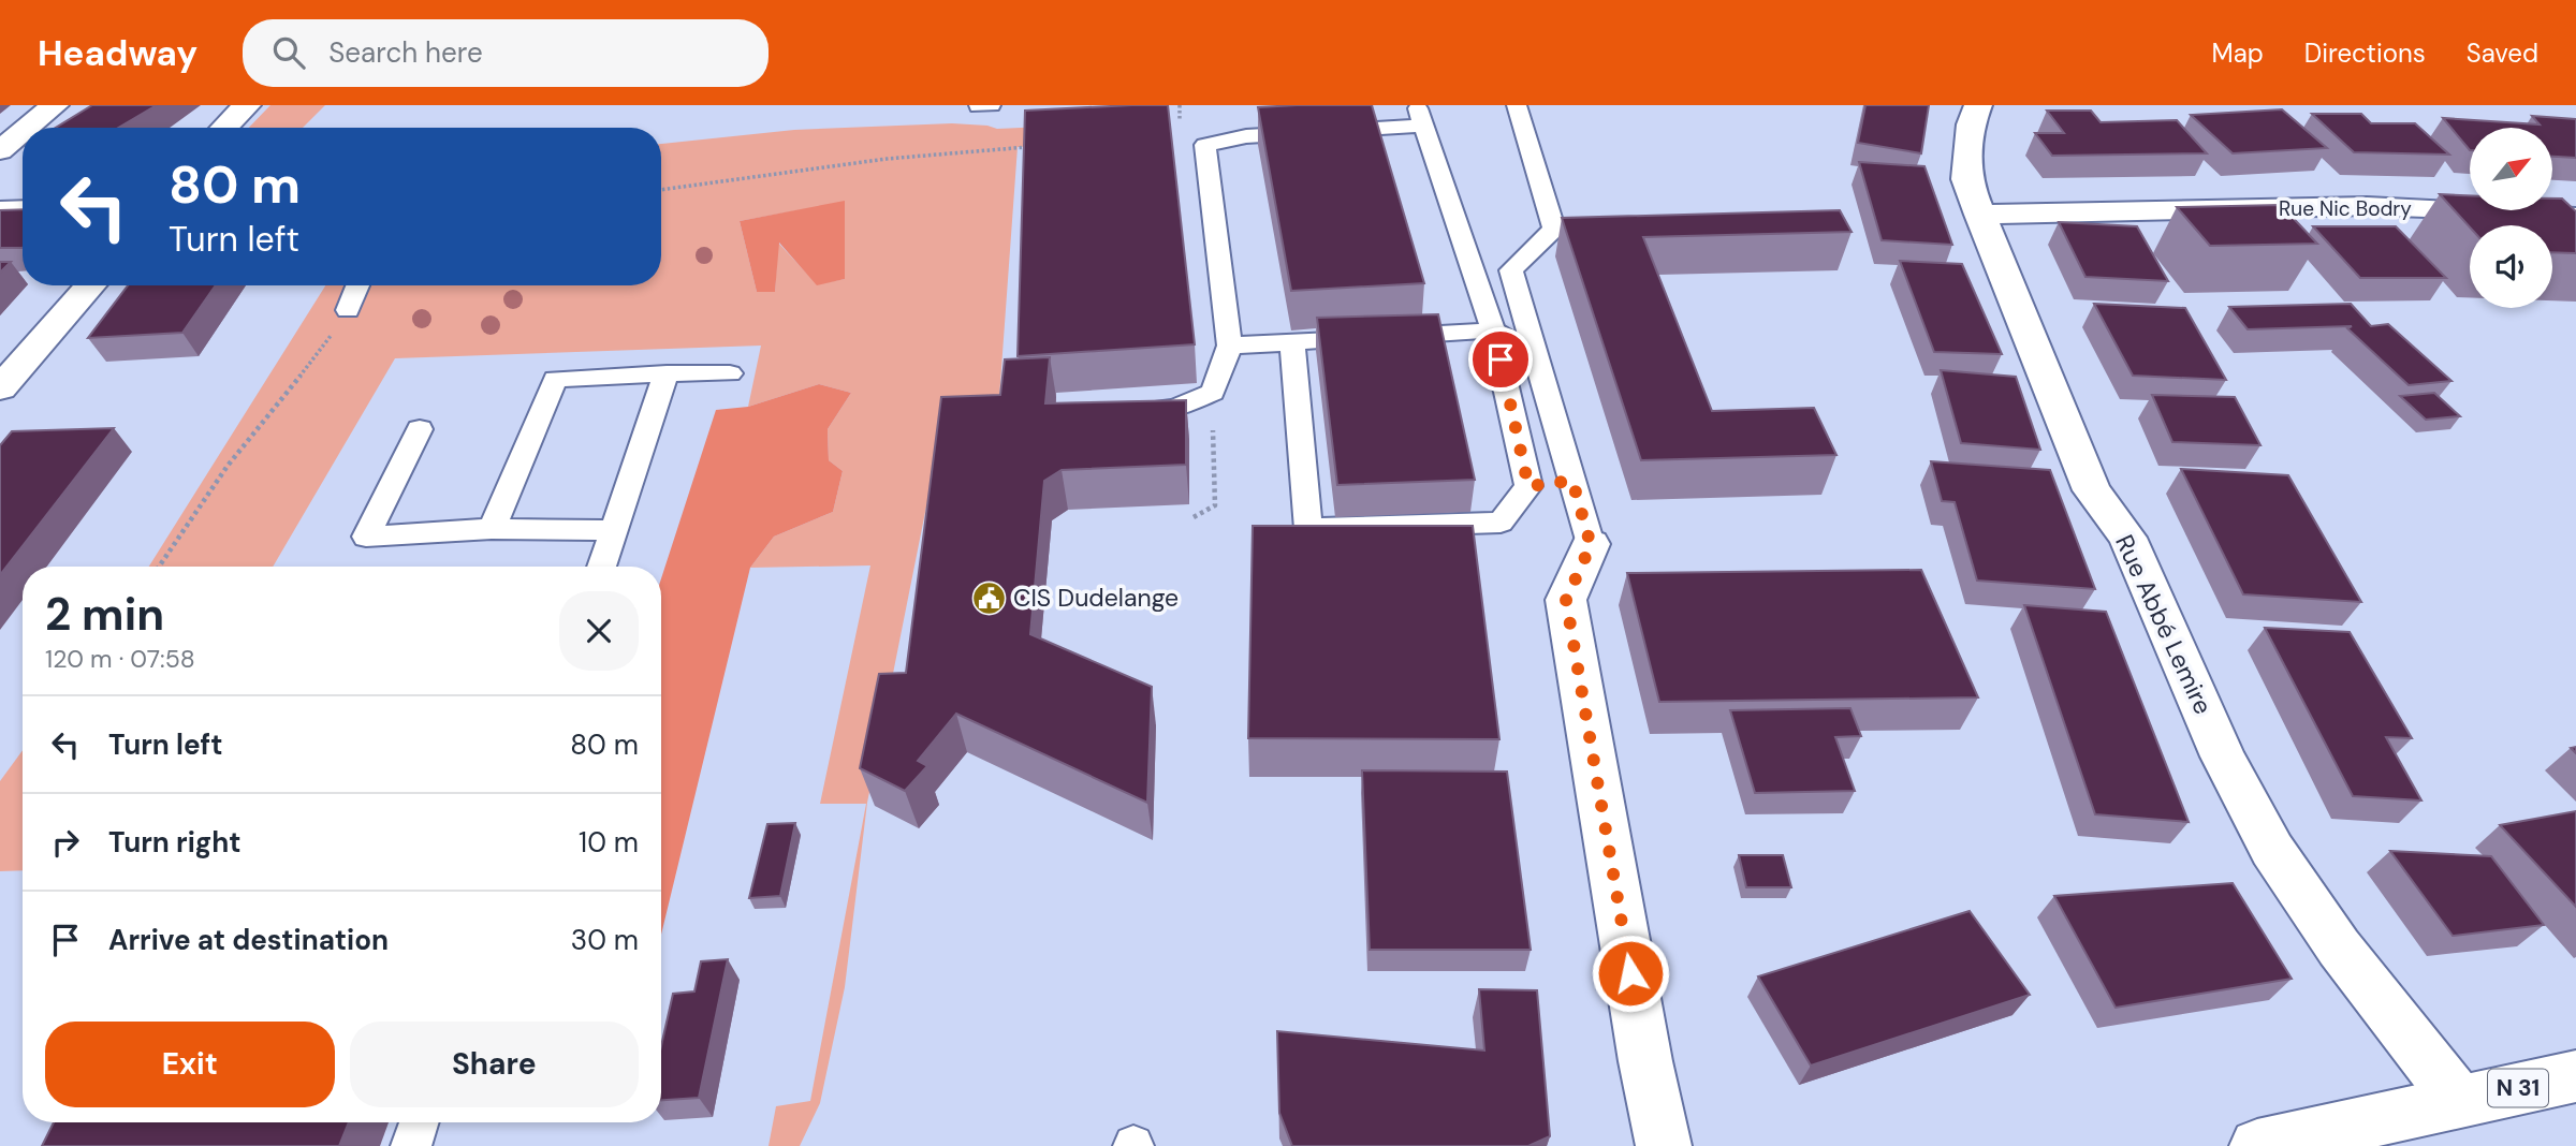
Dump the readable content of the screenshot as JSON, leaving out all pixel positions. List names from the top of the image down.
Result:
{
  "streets": {
    "street": ["Rue Nic Bodry", "Rue Abbé Lemire", "N 31"]
  },
  "crossings": [
    ["Rue Nic Bodry", "Rue Abbé Lemire"],
    ["Rue Abbé Lemire", "N 31"]
  ],
  "places": {
    "public building": ["CIS Dudelange"]
  },
  "north": "top right",
  "page": {
    "header": "Headway",
    "search": "Search here",
    "nav": ["Map", "Directions", "Saved"],
    "turn": ["80 m", "Turn left"],
    "heading": ["2 min", "120 m · 07:58"],
    "list": [
      {
        "name": "Turn left",
        "value": "80 m"
      },
      {
        "name": "Turn right",
        "value": "10 m"
      },
      {
        "name": "Arrive at destination",
        "value": "30 m"
      }
    ],
    "buttons": ["Exit", "Share"]
  }
}
